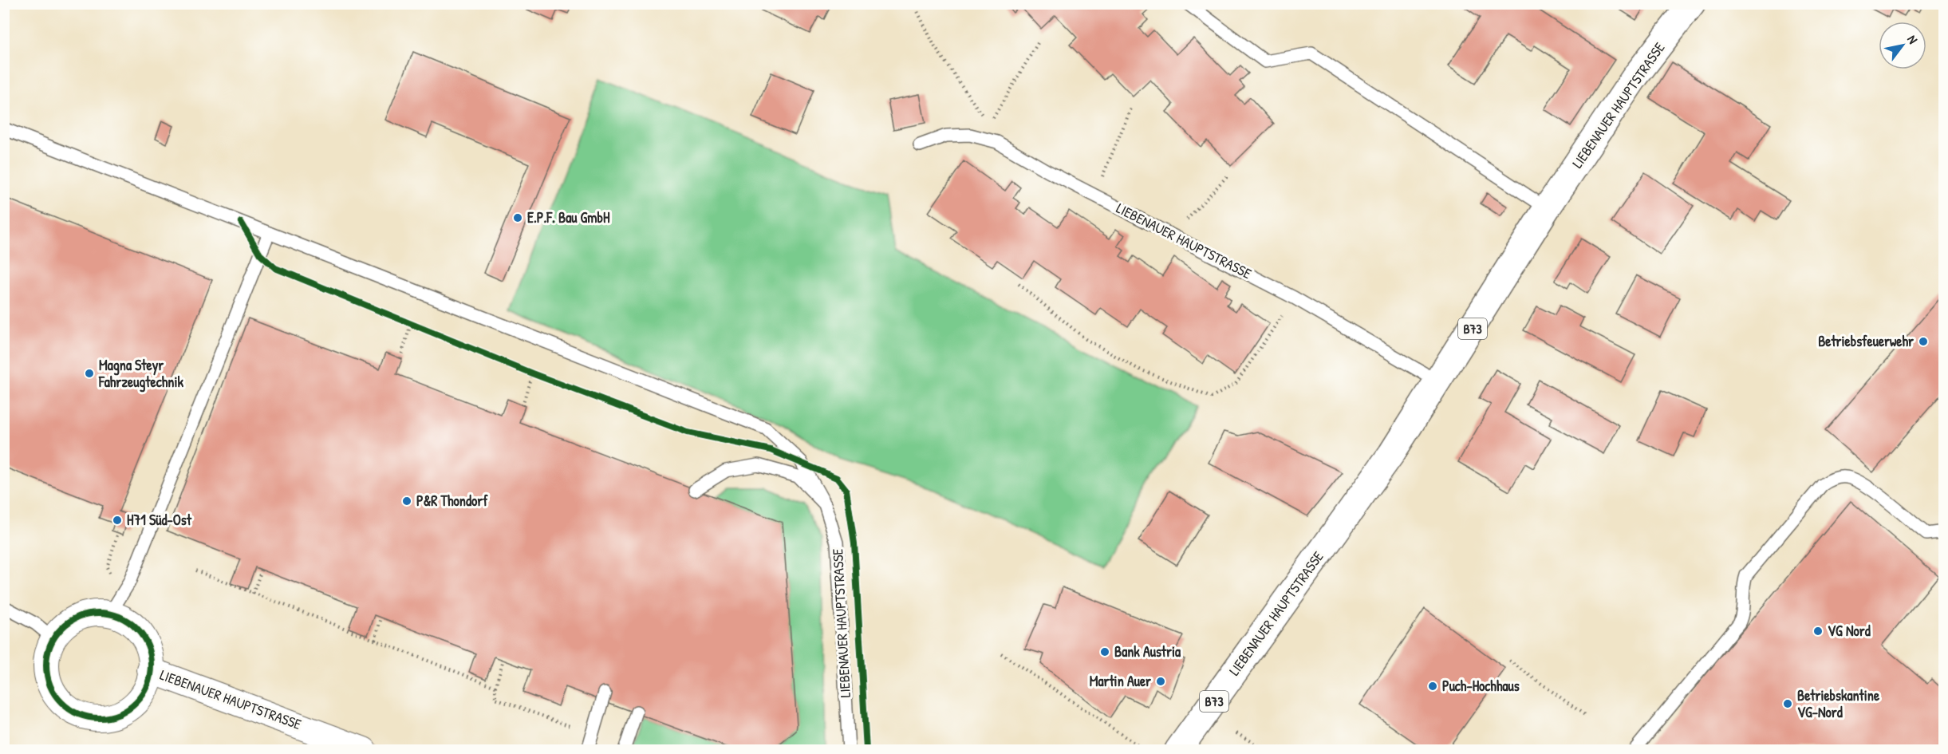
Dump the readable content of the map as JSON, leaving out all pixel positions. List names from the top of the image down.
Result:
{
  "streets": {
    "main road": ["LIEBENAUER HAUPTSTRASSE", "B73"]
  },
  "places": [
    "E.P.F. Bau GmbH",
    "Betriebsfeuerwehr",
    "Magna Steyr Fahrzeugtechnik",
    "P&R Thondorf",
    "H71 Süd-Ost",
    "VG Nord",
    "Bank Austria",
    "Martin Auer",
    "Puch-Hochhaus",
    "Betriebskantine VG-Nord"
  ],
  "north": "top right"
}
